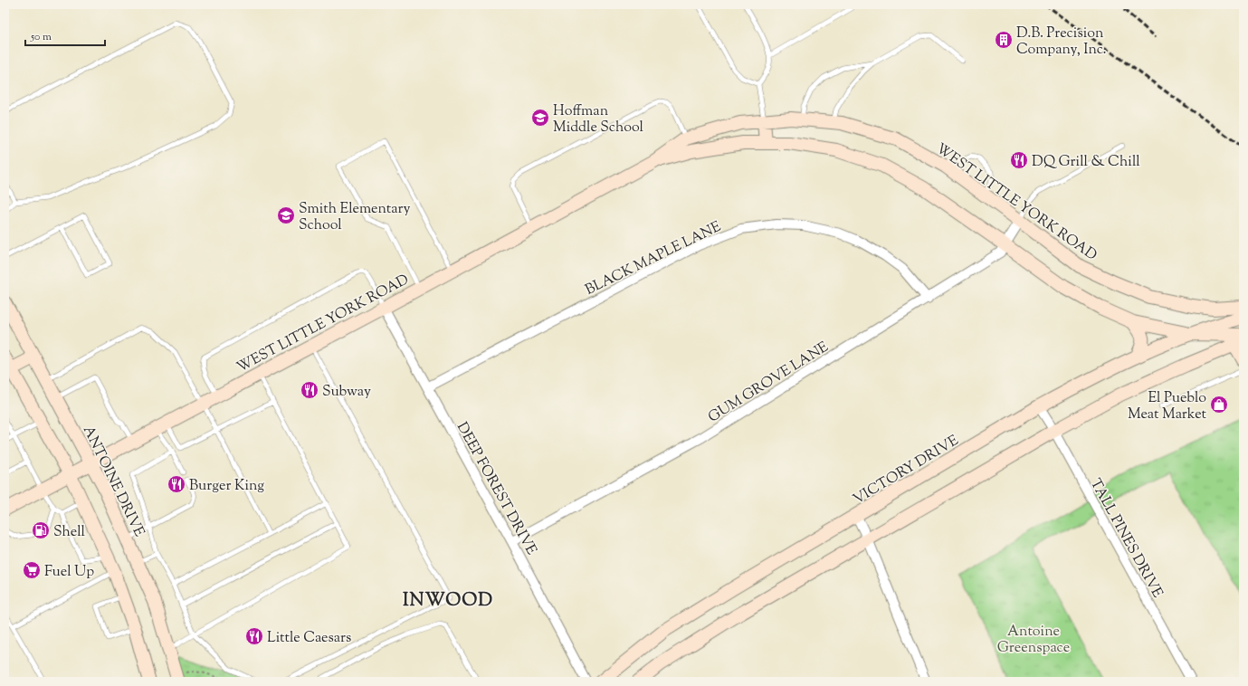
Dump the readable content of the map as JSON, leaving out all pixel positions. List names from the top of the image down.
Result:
{
  "streets": {
    "main road": ["WEST LITTLE YORK ROAD", "VICTORY DRIVE", "ANTOINE DRIVE"],
    "street": [
      "BLACK MAPLE LANE",
      "GUM GROVE LANE",
      "DEEP FOREST DRIVE",
      "TALL PINES DRIVE"
    ]
  },
  "crossings": [
    ["WEST LITTLE YORK ROAD", "GUM GROVE LANE"],
    ["WEST LITTLE YORK ROAD", "VICTORY DRIVE"],
    ["WEST LITTLE YORK ROAD", "ANTOINE DRIVE"],
    ["WEST LITTLE YORK ROAD", "DEEP FOREST DRIVE"],
    ["BLACK MAPLE LANE", "GUM GROVE LANE"],
    ["BLACK MAPLE LANE", "DEEP FOREST DRIVE"],
    ["GUM GROVE LANE", "DEEP FOREST DRIVE"],
    ["VICTORY DRIVE", "TALL PINES DRIVE"]
  ],
  "districts": ["INWOOD"],
  "parks": ["Antoine Greenspace"],
  "places": {
    "building": ["D.B. Precision Company, Inc."],
    "school or university": ["Hoffman Middle School", "Smith Elementary School"],
    "restaurant": [
      "DQ Grill & Chill",
      "Subway",
      "Burger King",
      "Little Caesars"
    ],
    "shop": ["El Pueblo Meat Market"],
    "fuel station": ["Shell"],
    "supermarket": ["Fuel Up"]
  },
  "scale_bar": "50 m"
}
